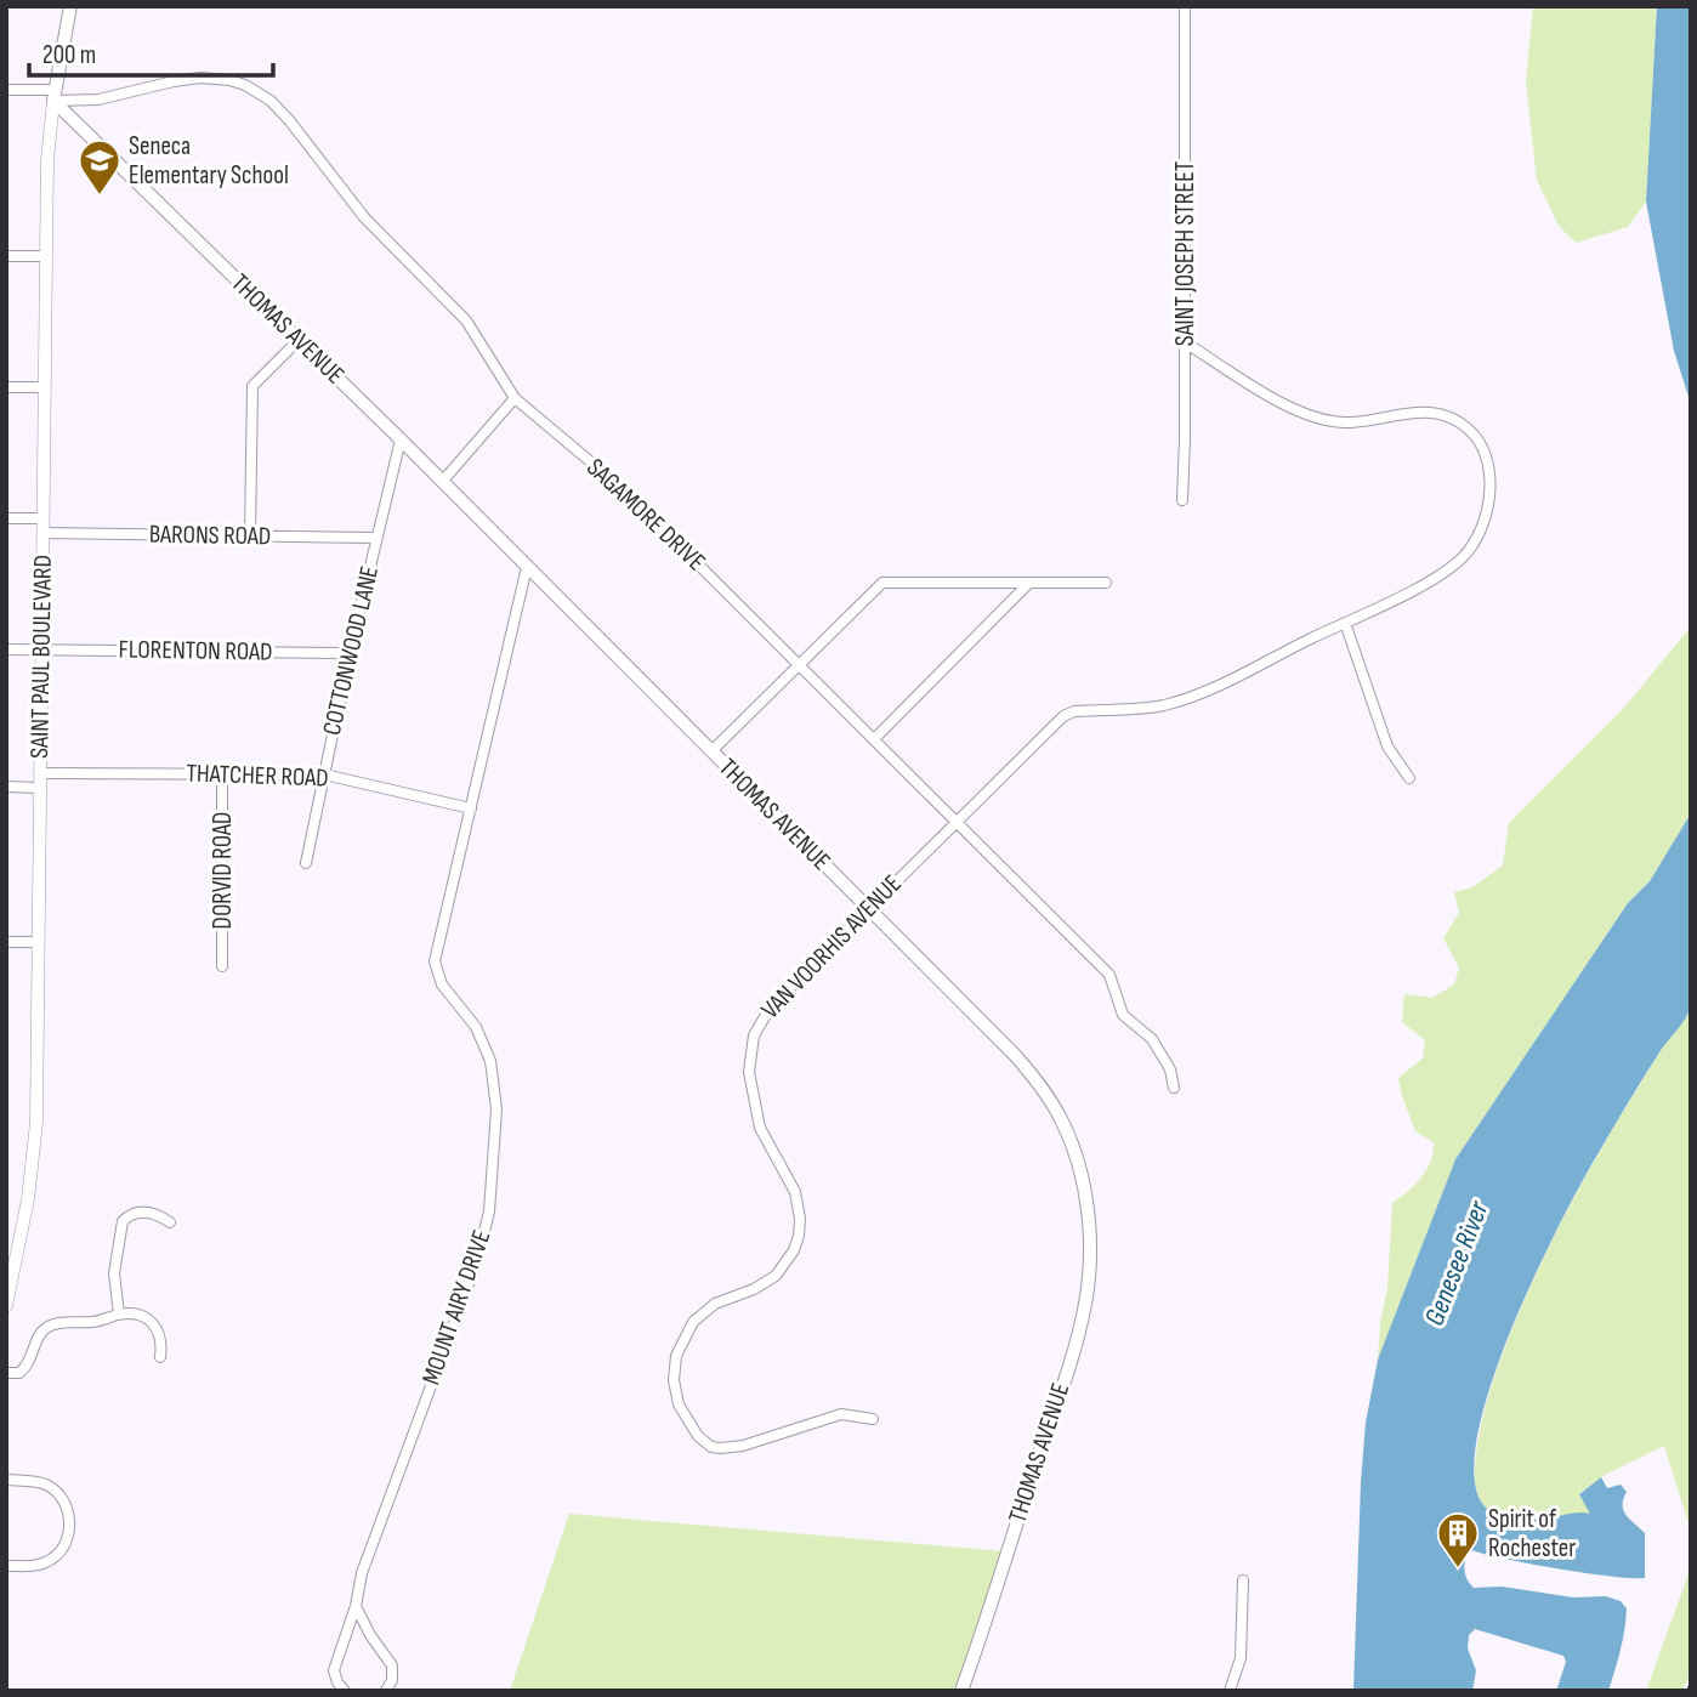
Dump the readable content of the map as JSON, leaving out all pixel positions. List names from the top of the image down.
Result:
{
  "streets": {
    "main road": ["THOMAS AVENUE", "SAINT PAUL BOULEVARD"],
    "street": [
      "SAINT JOSEPH STREET",
      "SAGAMORE DRIVE",
      "BARONS ROAD",
      "FLORENTON ROAD",
      "COTTONWOOD LANE",
      "THATCHER ROAD",
      "DORVID ROAD",
      "VAN VOORHIS AVENUE",
      "MOUNT AIRY DRIVE"
    ]
  },
  "crossings": [
    ["SAINT JOSEPH STREET", "VAN VOORHIS AVENUE"],
    ["THOMAS AVENUE", "SAGAMORE DRIVE"],
    ["THOMAS AVENUE", "COTTONWOOD LANE"],
    ["THOMAS AVENUE", "SAINT PAUL BOULEVARD"],
    ["THOMAS AVENUE", "VAN VOORHIS AVENUE"],
    ["THOMAS AVENUE", "MOUNT AIRY DRIVE"],
    ["SAGAMORE DRIVE", "SAINT PAUL BOULEVARD"],
    ["SAGAMORE DRIVE", "VAN VOORHIS AVENUE"],
    ["BARONS ROAD", "COTTONWOOD LANE"],
    ["BARONS ROAD", "SAINT PAUL BOULEVARD"],
    ["FLORENTON ROAD", "COTTONWOOD LANE"],
    ["FLORENTON ROAD", "SAINT PAUL BOULEVARD"],
    ["COTTONWOOD LANE", "THATCHER ROAD"],
    ["SAINT PAUL BOULEVARD", "THATCHER ROAD"],
    ["THATCHER ROAD", "DORVID ROAD"],
    ["THATCHER ROAD", "MOUNT AIRY DRIVE"]
  ],
  "water": ["Genesee River"],
  "places": {
    "school or university": ["Seneca Elementary School"],
    "building": ["Spirit of Rochester"]
  },
  "scale_bar": "200 m"
}
